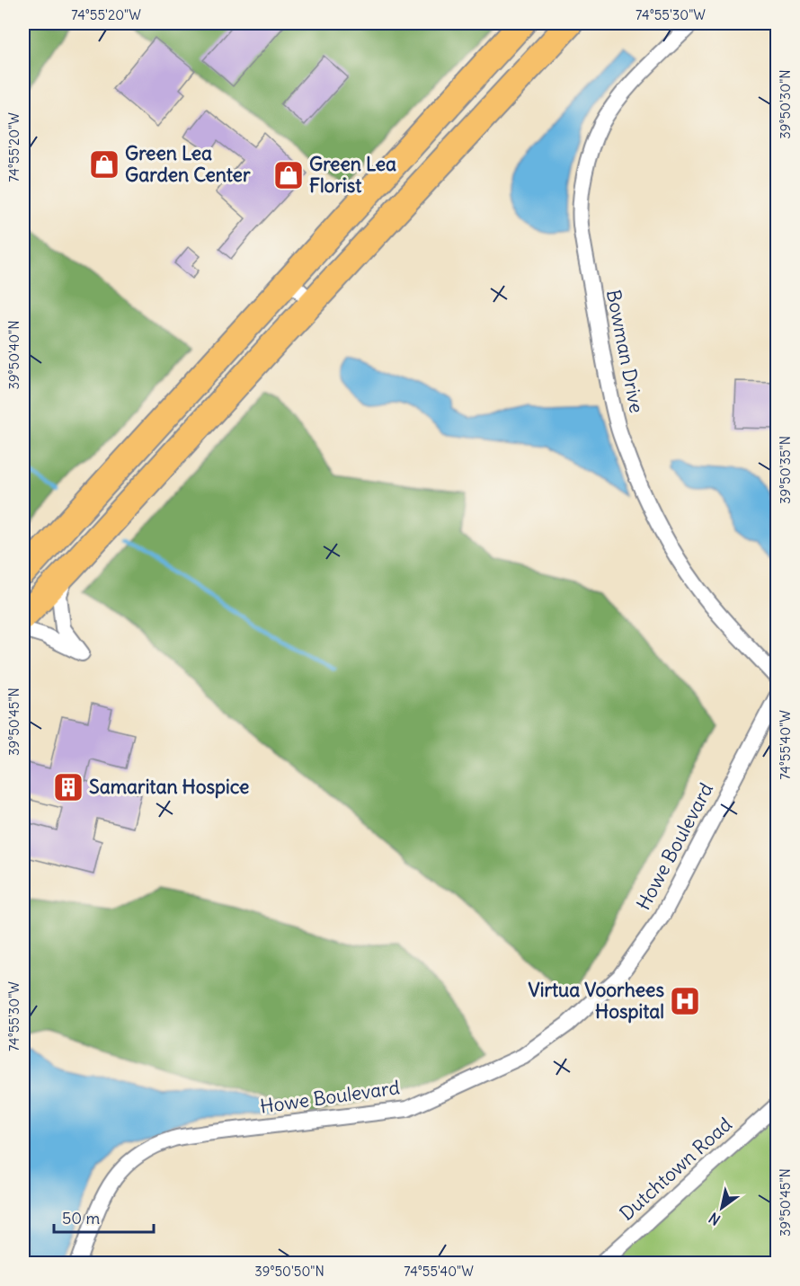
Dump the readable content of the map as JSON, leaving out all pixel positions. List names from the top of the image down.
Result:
{
  "streets": {
    "street": ["Bowman Drive", "Howe Boulevard", "Dutchtown Road"]
  },
  "places": {
    "shop": ["Green Lea Garden Center", "Green Lea Florist"],
    "building": ["Samaritan Hospice"],
    "hospital": ["Virtua Voorhees Hospital"]
  },
  "scale_bar": "50 m",
  "north": "bottom left",
  "coordinates": [
    "74°55'20\"W",
    "74°55'30\"W",
    "39°50'30\"N",
    "39°50'40\"N",
    "39°50'35\"N",
    "39°50'45\"N",
    "74°55'40\"W",
    "39°50'50\"N"
  ]
}
